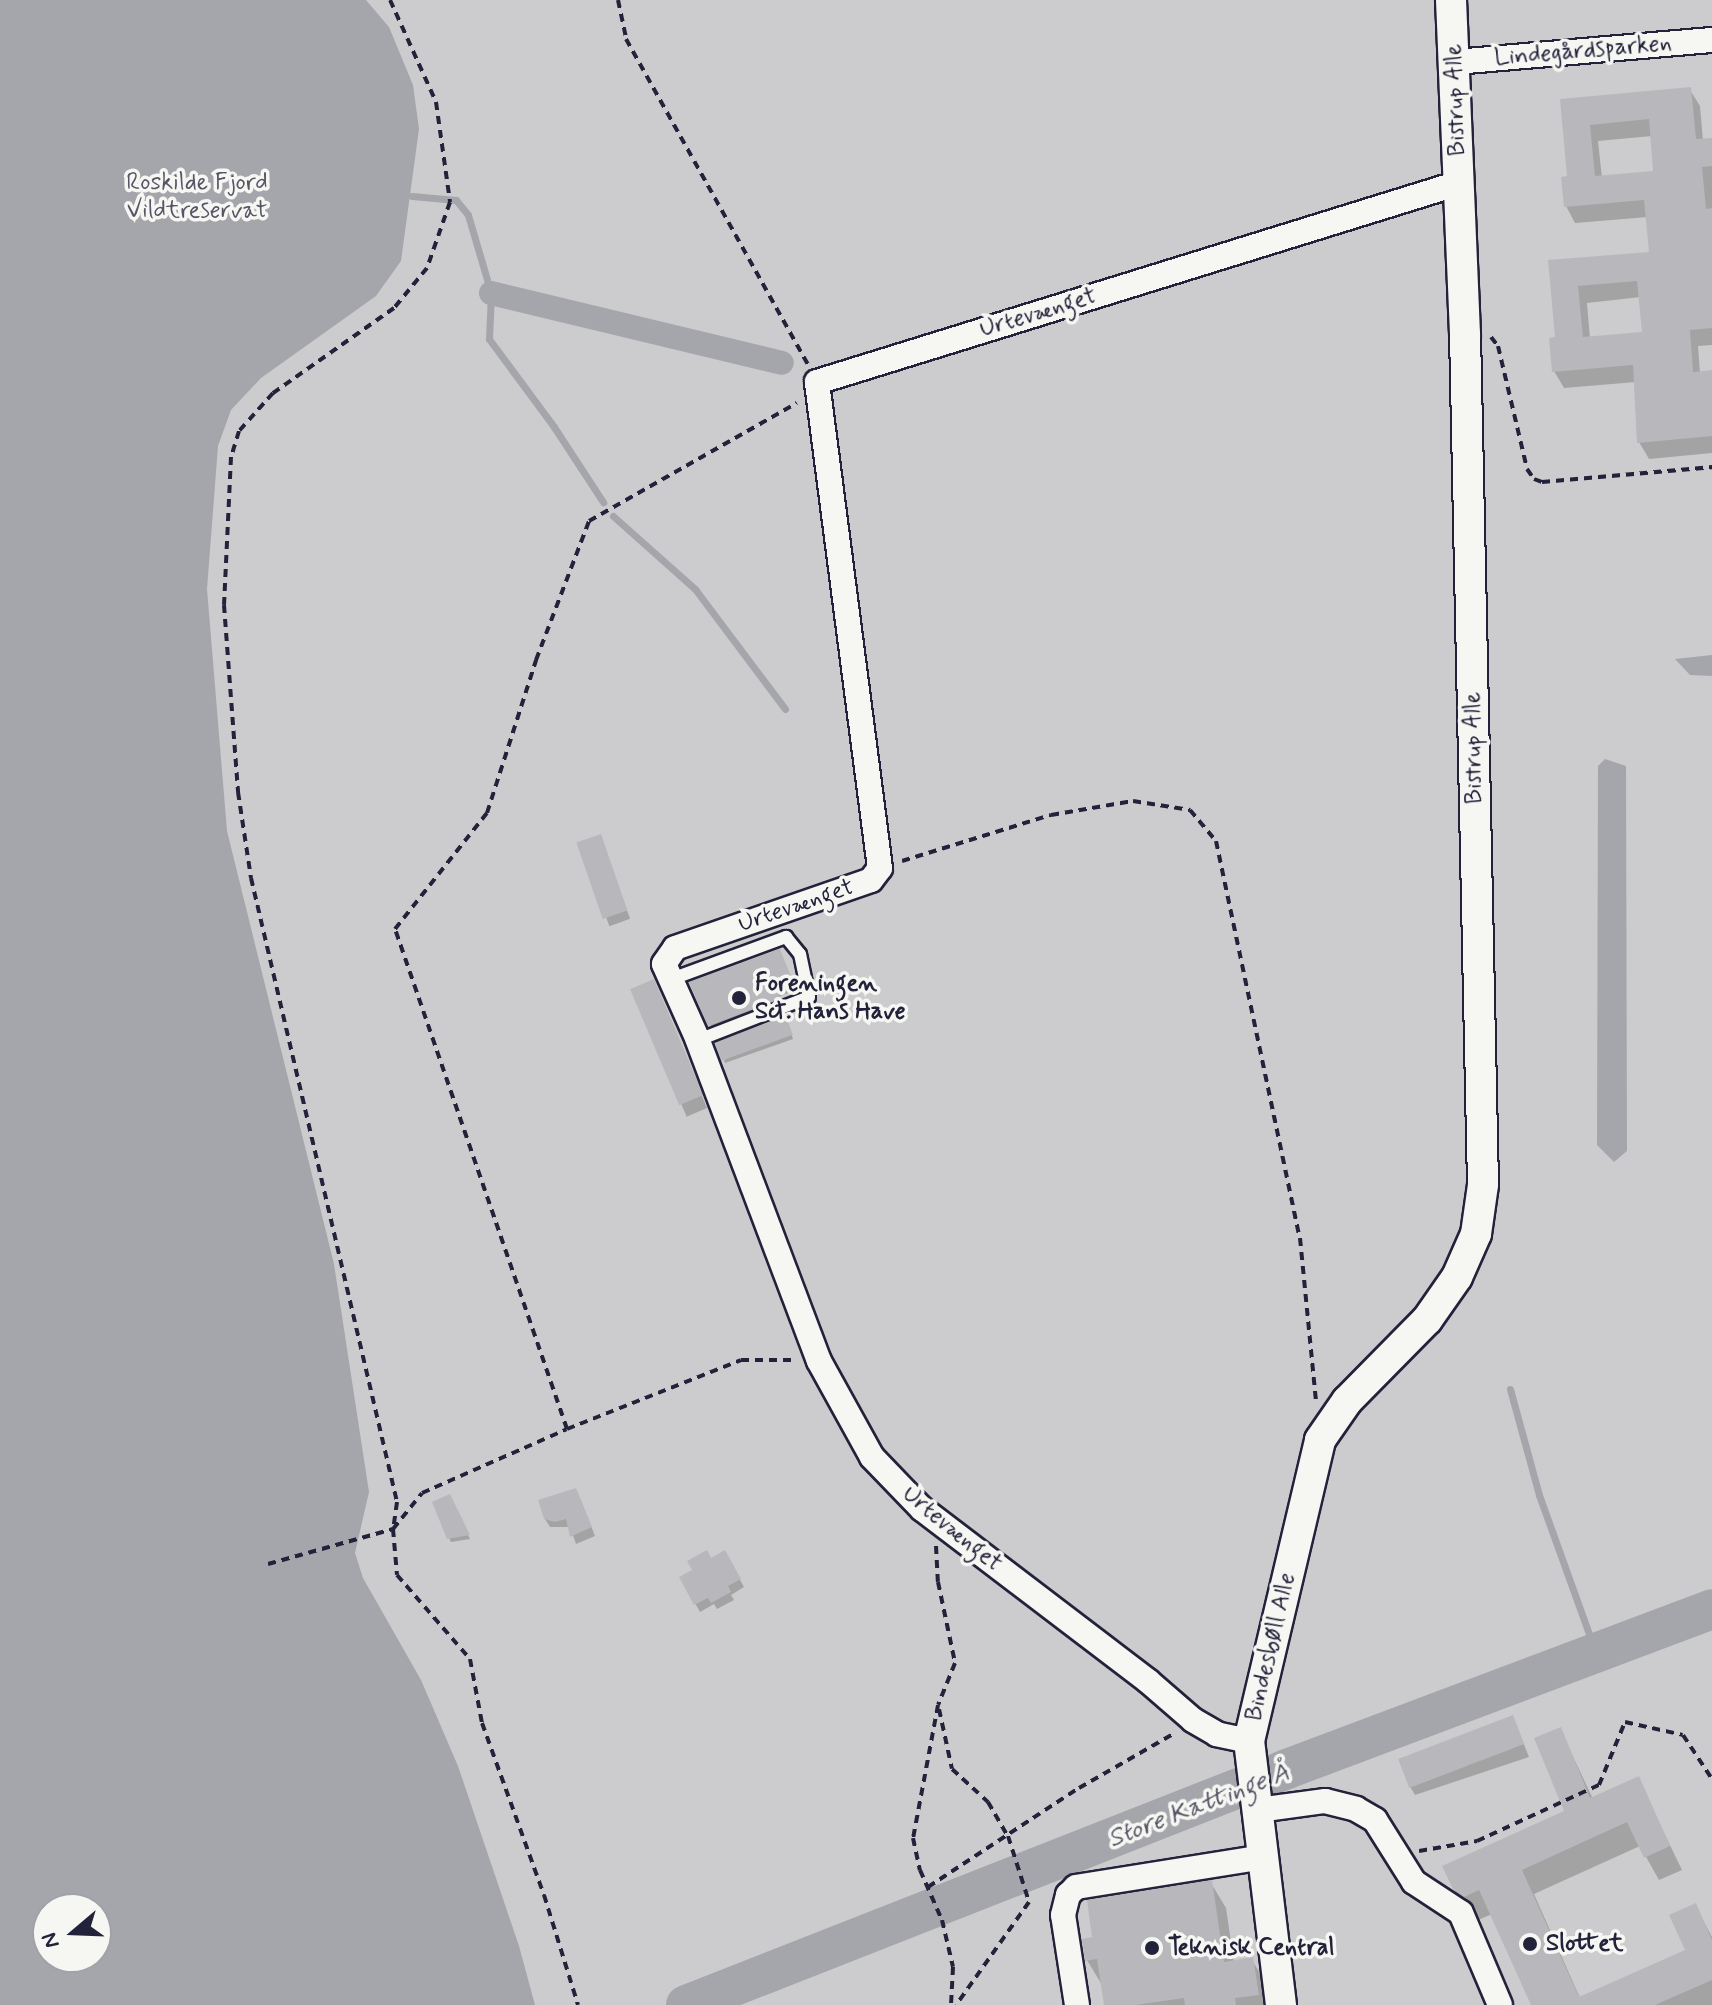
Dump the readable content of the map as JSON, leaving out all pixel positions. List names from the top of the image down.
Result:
{
  "streets": {
    "street": [
      "Lindegårdsparken",
      "Bistrup Alle",
      "Urtevænget",
      "Bindesbøll Alle"
    ]
  },
  "crossings": [
    ["Lindegårdsparken", "Bistrup Alle"],
    ["Bistrup Alle", "Urtevænget"],
    ["Bistrup Alle", "Bindesbøll Alle"],
    ["Urtevænget", "Bindesbøll Alle"]
  ],
  "water": ["Store Kattinge Å"],
  "parks": ["Roskilde Fjord Vildtreservat"],
  "places": ["Foreningen Sct. Hans Have", "Slottet", "Teknisk Central"],
  "north": "left"
}
